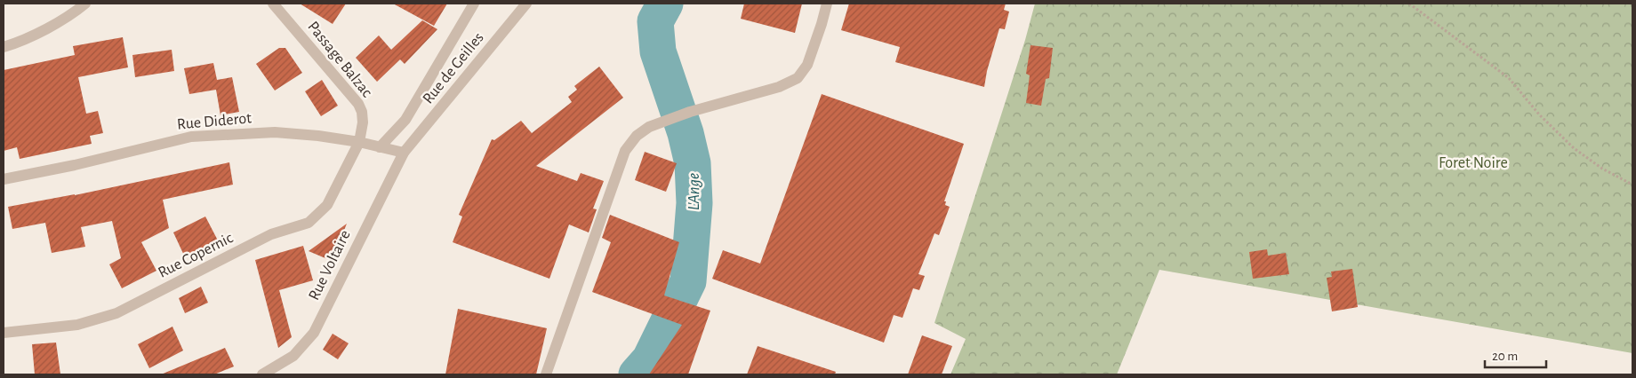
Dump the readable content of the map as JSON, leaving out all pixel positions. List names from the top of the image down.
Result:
{
  "streets": {
    "street": [
      "Passage Balzac",
      "Rue de Geilles",
      "Rue Diderot",
      "Rue Copernic",
      "Rue Voltaire"
    ]
  },
  "crossings": [
    ["Passage Balzac", "Rue Diderot"],
    ["Passage Balzac", "Rue Copernic"],
    ["Rue de Geilles", "Rue Diderot"],
    ["Rue de Geilles", "Rue Voltaire"],
    ["Rue Diderot", "Rue Copernic"],
    ["Rue Diderot", "Rue Voltaire"]
  ],
  "water": ["L'Ange"],
  "parks": ["Foret Noire"],
  "scale_bar": "20 m"
}
